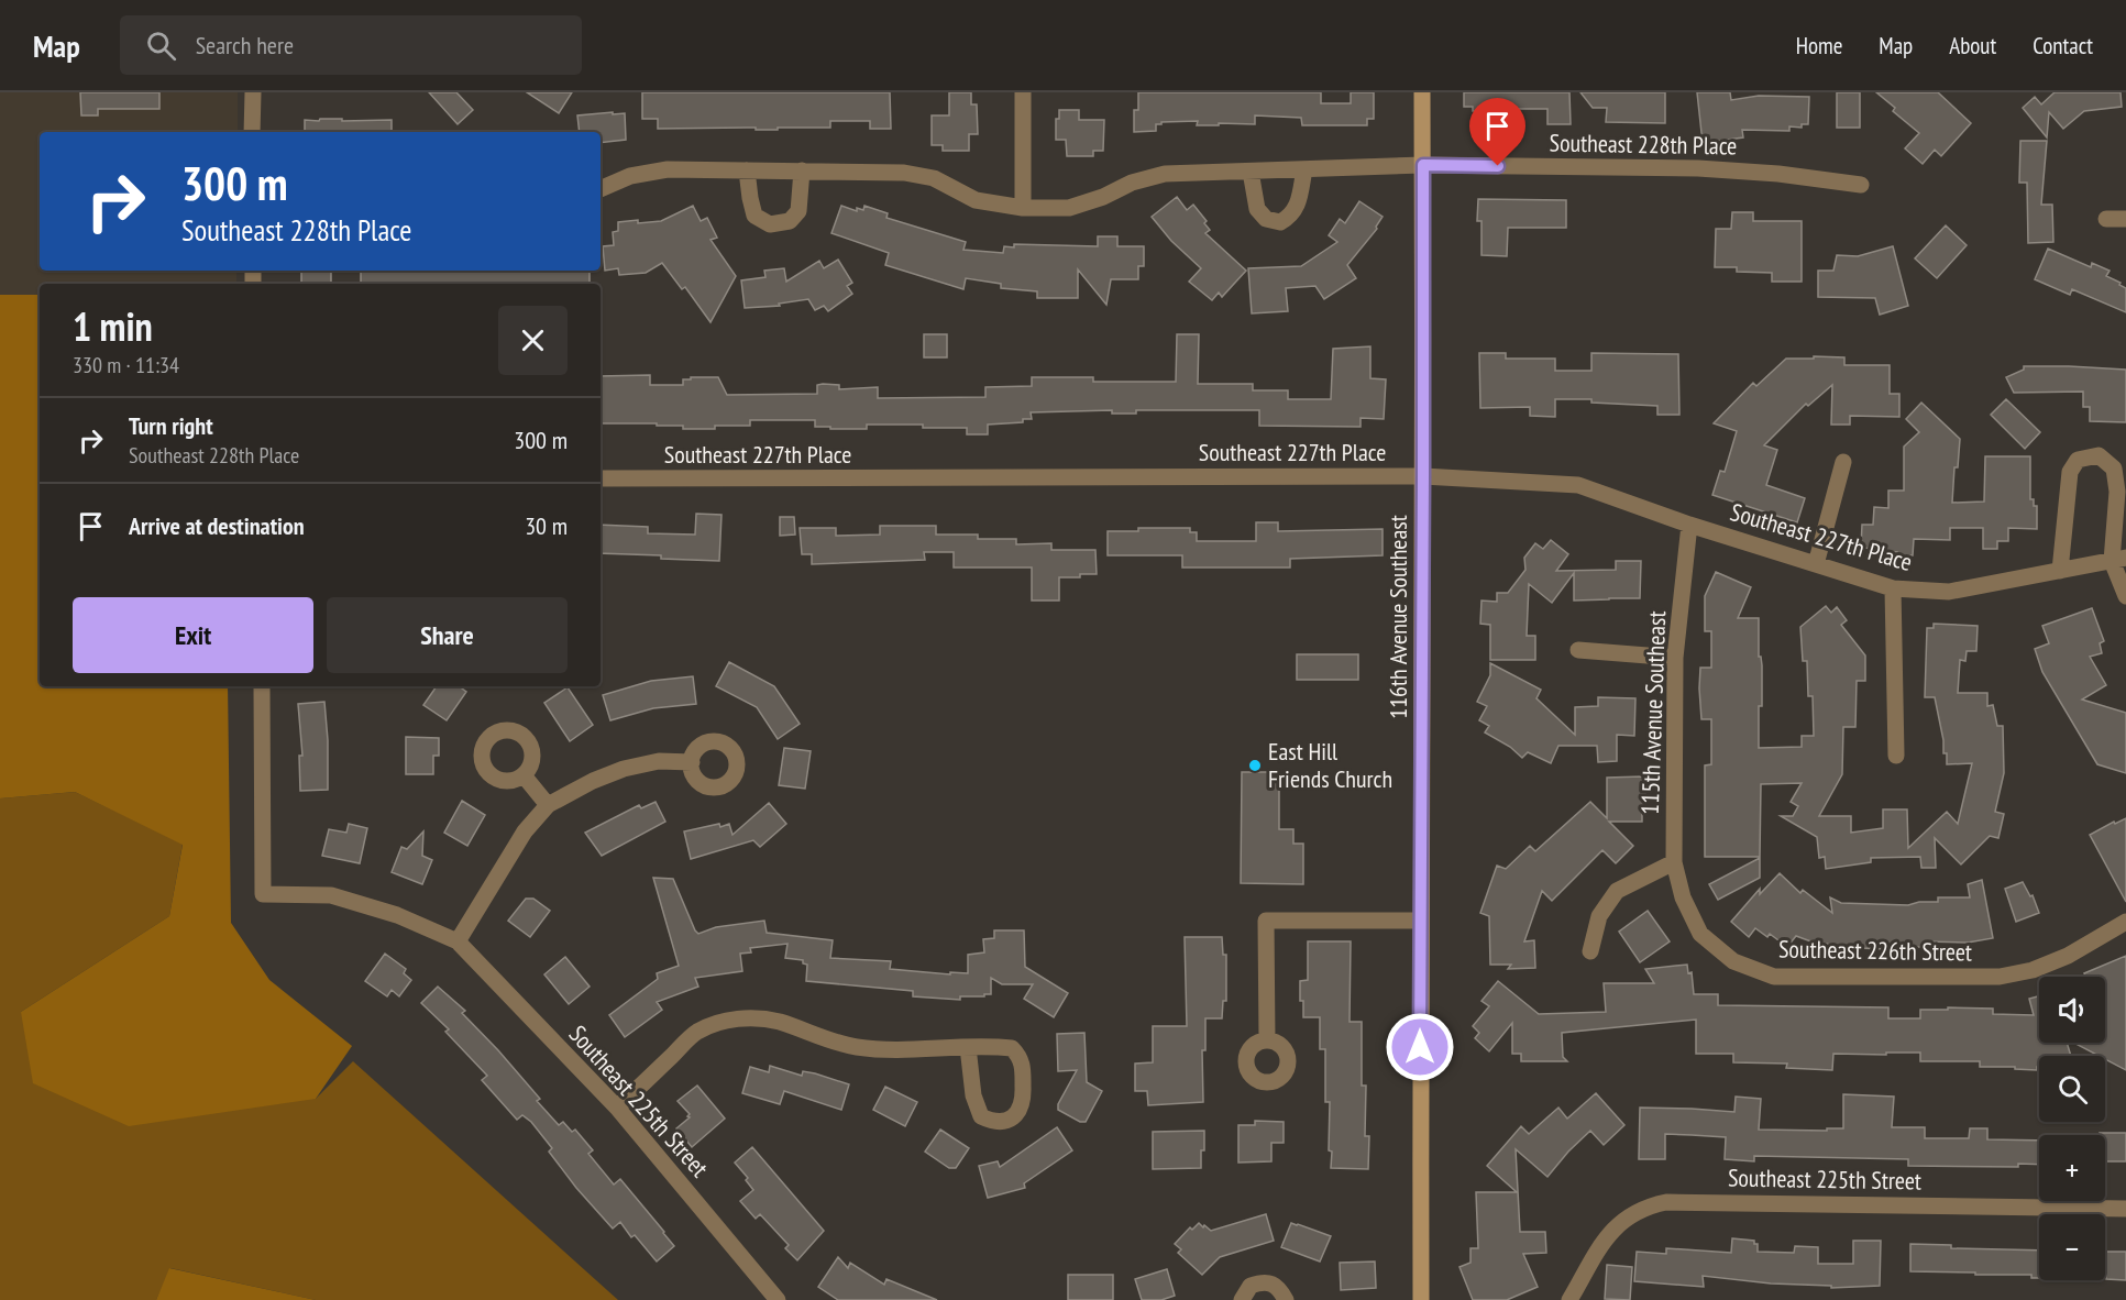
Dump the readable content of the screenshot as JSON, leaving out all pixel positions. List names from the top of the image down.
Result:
{
  "streets": {
    "main road": ["116th Avenue Southeast"],
    "street": [
      "Southeast 228th Place",
      "Southeast 227th Place",
      "115th Avenue Southeast",
      "Southeast 226th Street",
      "Southeast 225th Street"
    ]
  },
  "crossings": [
    ["Southeast 228th Place", "116th Avenue Southeast"],
    ["Southeast 227th Place", "116th Avenue Southeast"],
    ["Southeast 227th Place", "115th Avenue Southeast"],
    ["115th Avenue Southeast", "Southeast 226th Street"]
  ],
  "places": ["East Hill Friends Church"],
  "page": {
    "header": "Map",
    "search": "Search here",
    "nav": [
      "Home",
      "Map",
      "About",
      "Contact"
    ],
    "turn": ["300 m", "Southeast 228th Place"],
    "heading": ["1 min", "330 m · 11:34"],
    "list": [
      {
        "name": "Turn right",
        "note": "Southeast 228th Place",
        "value": "300 m"
      },
      {
        "name": "Arrive at destination",
        "value": "30 m"
      }
    ],
    "buttons": ["Exit", "Share"],
    "map_buttons": ["+", "−"]
  }
}
